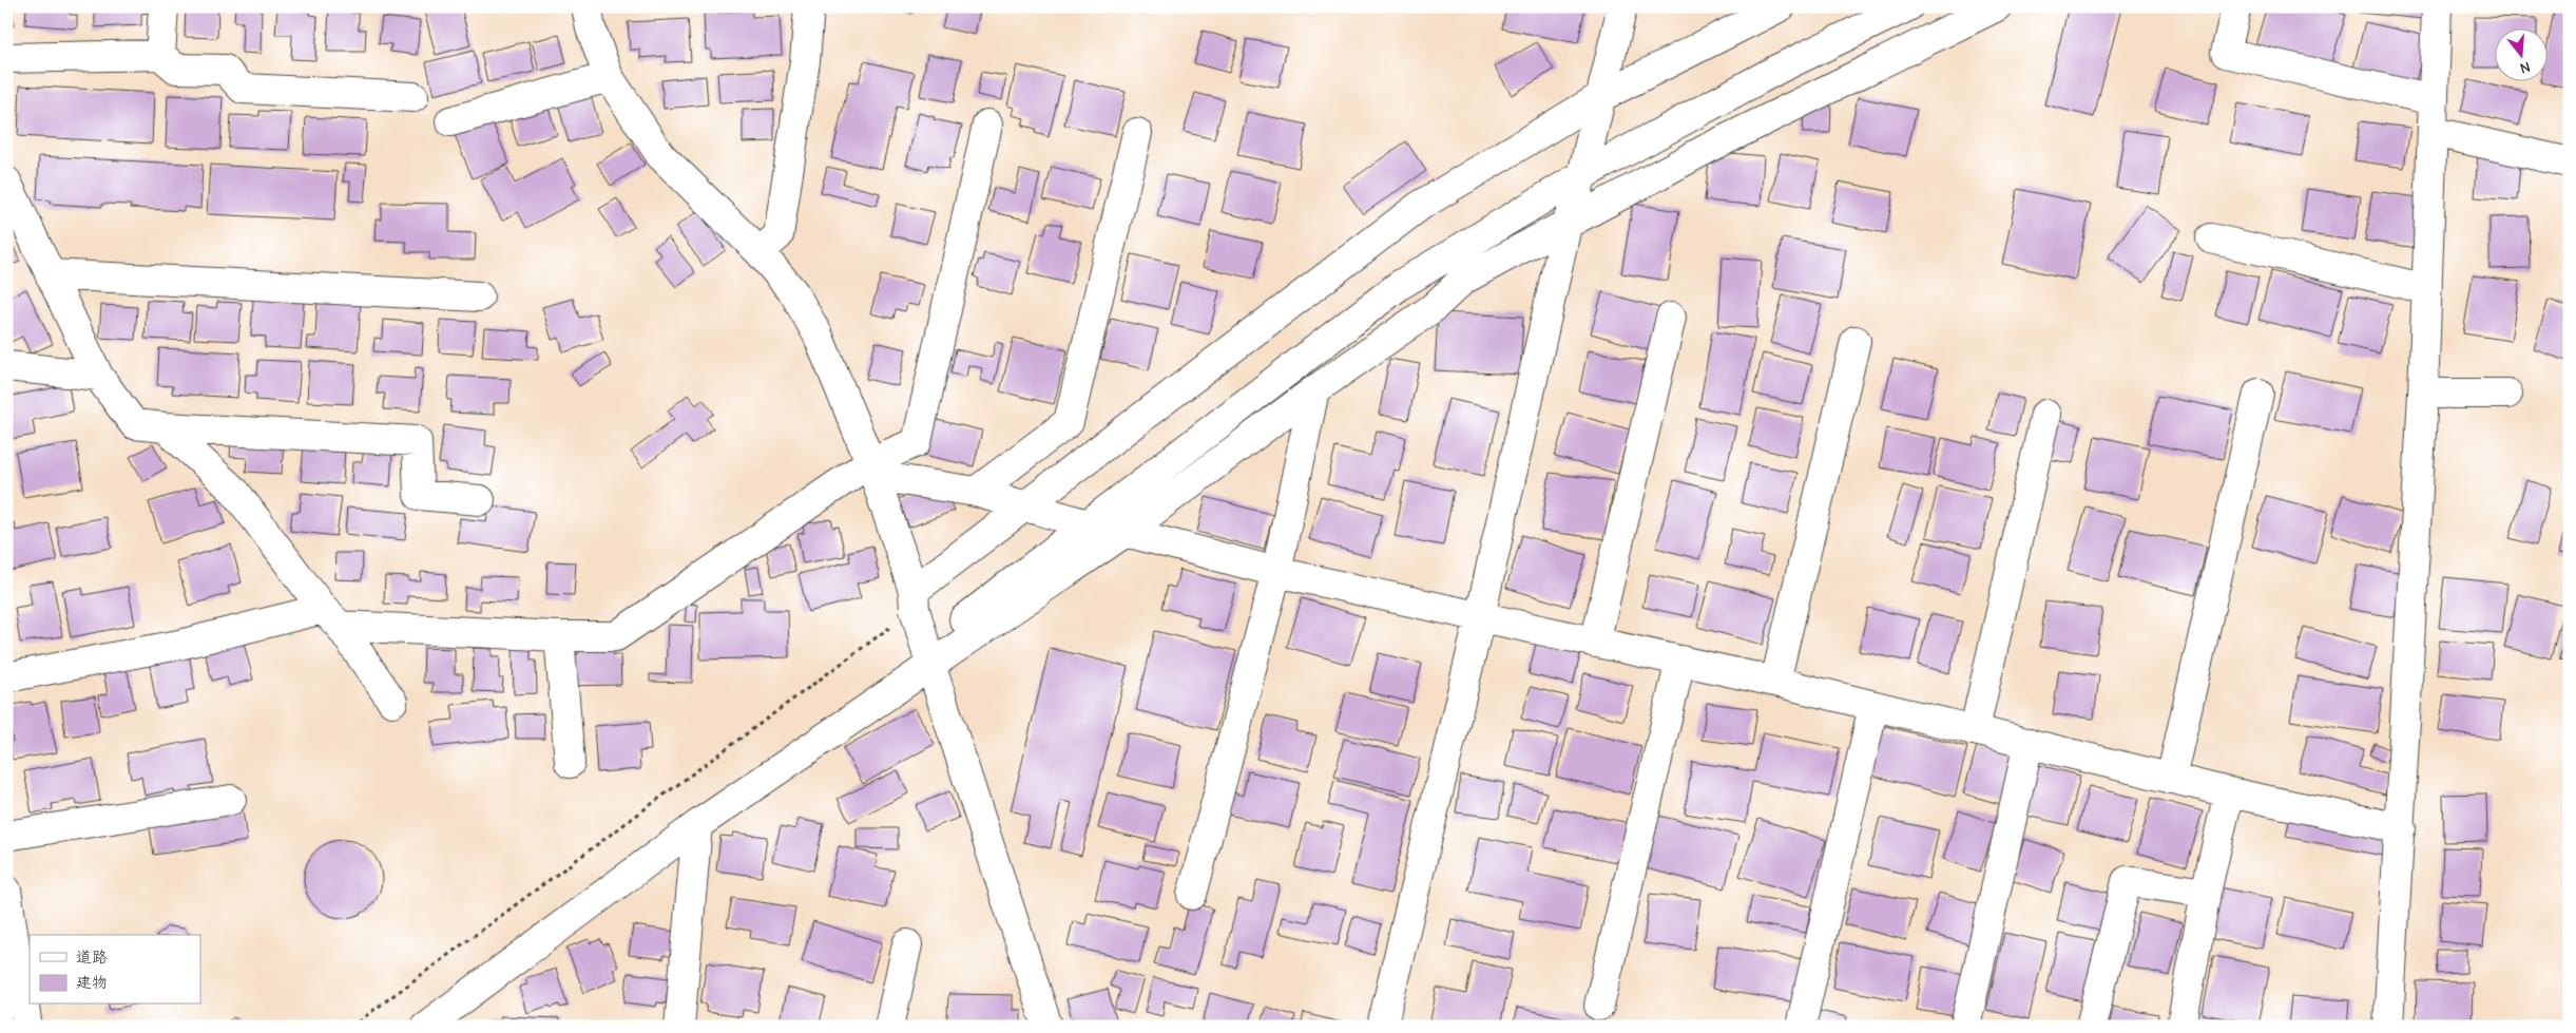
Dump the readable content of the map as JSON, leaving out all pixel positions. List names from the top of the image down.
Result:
{
  "legend": ["道路", "建物"],
  "north": "bottom"
}
